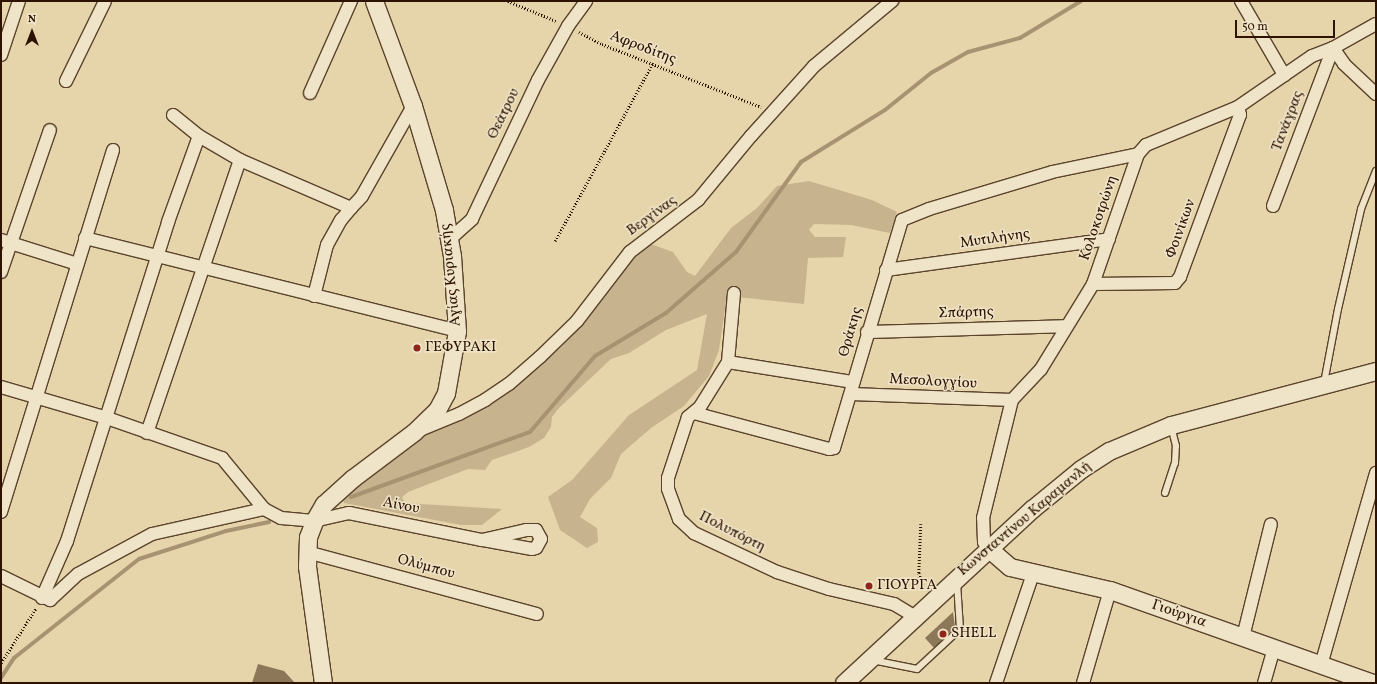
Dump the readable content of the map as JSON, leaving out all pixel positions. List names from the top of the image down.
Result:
{
  "streets": {
    "street": [
      "Θεάτρου",
      "Τανάγρας",
      "Βεργίνας",
      "Κολοκοτρώνη",
      "Φοινίκων",
      "Μυτιλήνης",
      "Αγίας Κυριακής",
      "Σπάρτης",
      "Θράκης",
      "Μεσολογγίου",
      "Αίνου",
      "Κωνσταντίνου Καραμανλή",
      "Πολυπόρτη",
      "Ολύμπου",
      "Γιούργια"
    ],
    "path": ["Αφροδίτης"]
  },
  "crossings": [
    ["Αφροδίτης", "Θεάτρου"],
    ["Αφροδίτης", "Βεργίνας"],
    ["Θεάτρου", "Αγίας Κυριακής"],
    ["Βεργίνας", "Αγίας Κυριακής"],
    ["Κολοκοτρώνη", "Φοινίκων"],
    ["Κολοκοτρώνη", "Μυτιλήνης"],
    ["Κολοκοτρώνη", "Σπάρτης"],
    ["Κολοκοτρώνη", "Θράκης"],
    ["Κολοκοτρώνη", "Μεσολογγίου"],
    ["Κολοκοτρώνη", "Κωνσταντίνου Καραμανλή"],
    ["Κολοκοτρώνη", "Γιούργια"],
    ["Μυτιλήνης", "Θράκης"],
    ["Αγίας Κυριακής", "Αίνου"],
    ["Αγίας Κυριακής", "Ολύμπου"],
    ["Σπάρτης", "Θράκης"],
    ["Θράκης", "Μεσολογγίου"],
    ["Θράκης", "Πολυπόρτη"],
    ["Κωνσταντίνου Καραμανλή", "Πολυπόρτη"],
    ["Κωνσταντίνου Καραμανλή", "Γιούργια"]
  ],
  "places": ["ΓΕΦΥΡΑΚΙ", "ΓΙΟΥΡΓΑ", "SHELL"],
  "scale_bar": "50 m",
  "north": "top"
}
